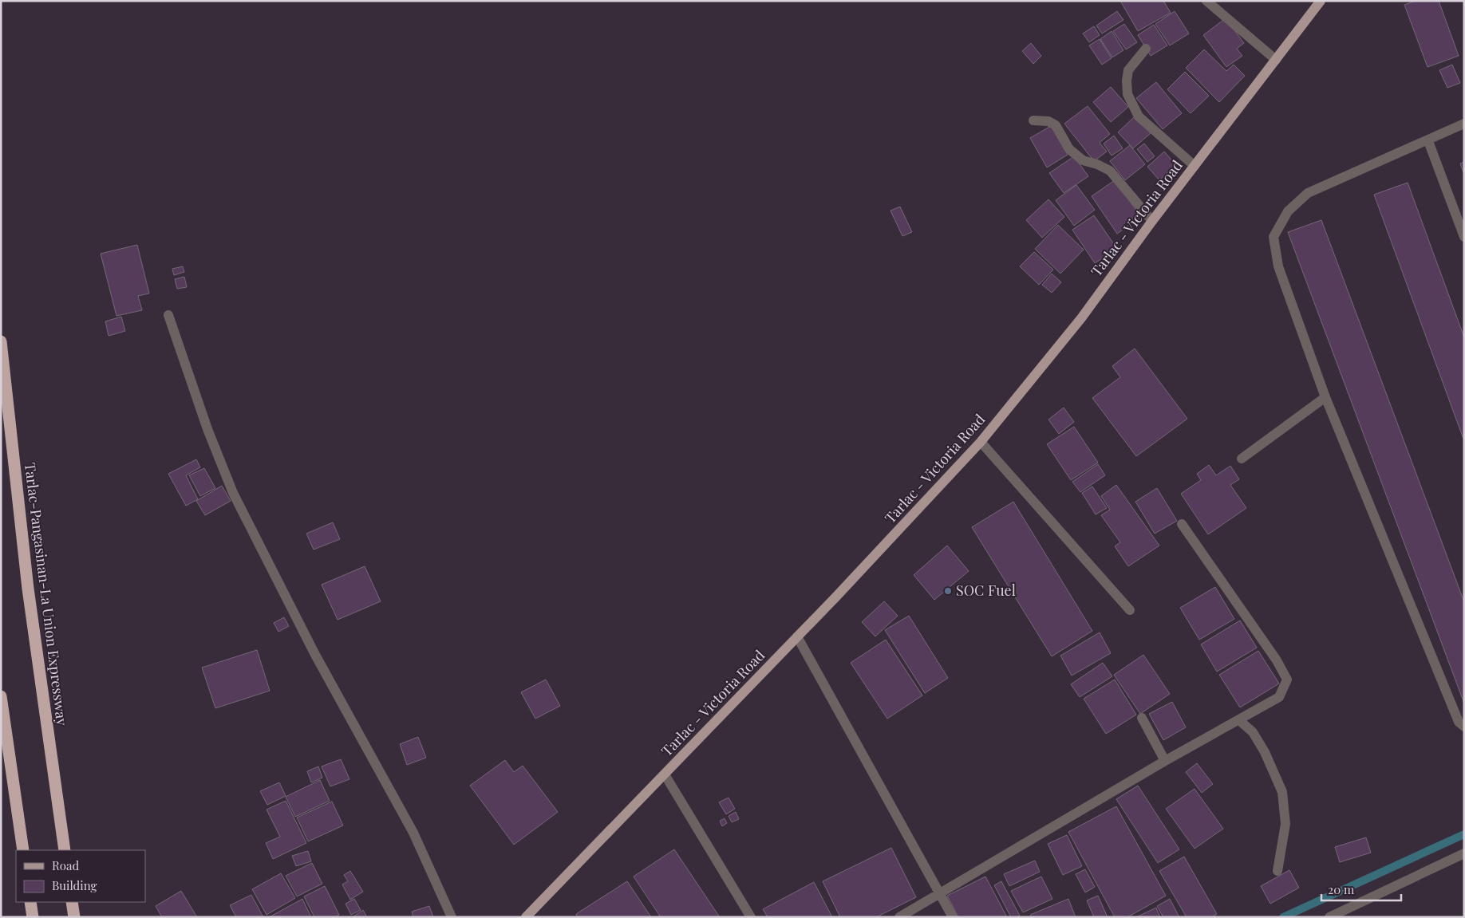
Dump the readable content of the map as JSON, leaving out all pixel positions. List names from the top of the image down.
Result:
{
  "streets": {
    "highway": ["Tarlac-Pangasinan-La Union Expressway"],
    "main road": ["Tarlac - Victoria Road"]
  },
  "places": ["SOC Fuel"],
  "legend": ["Road", "Building"],
  "scale_bar": "20 m"
}
